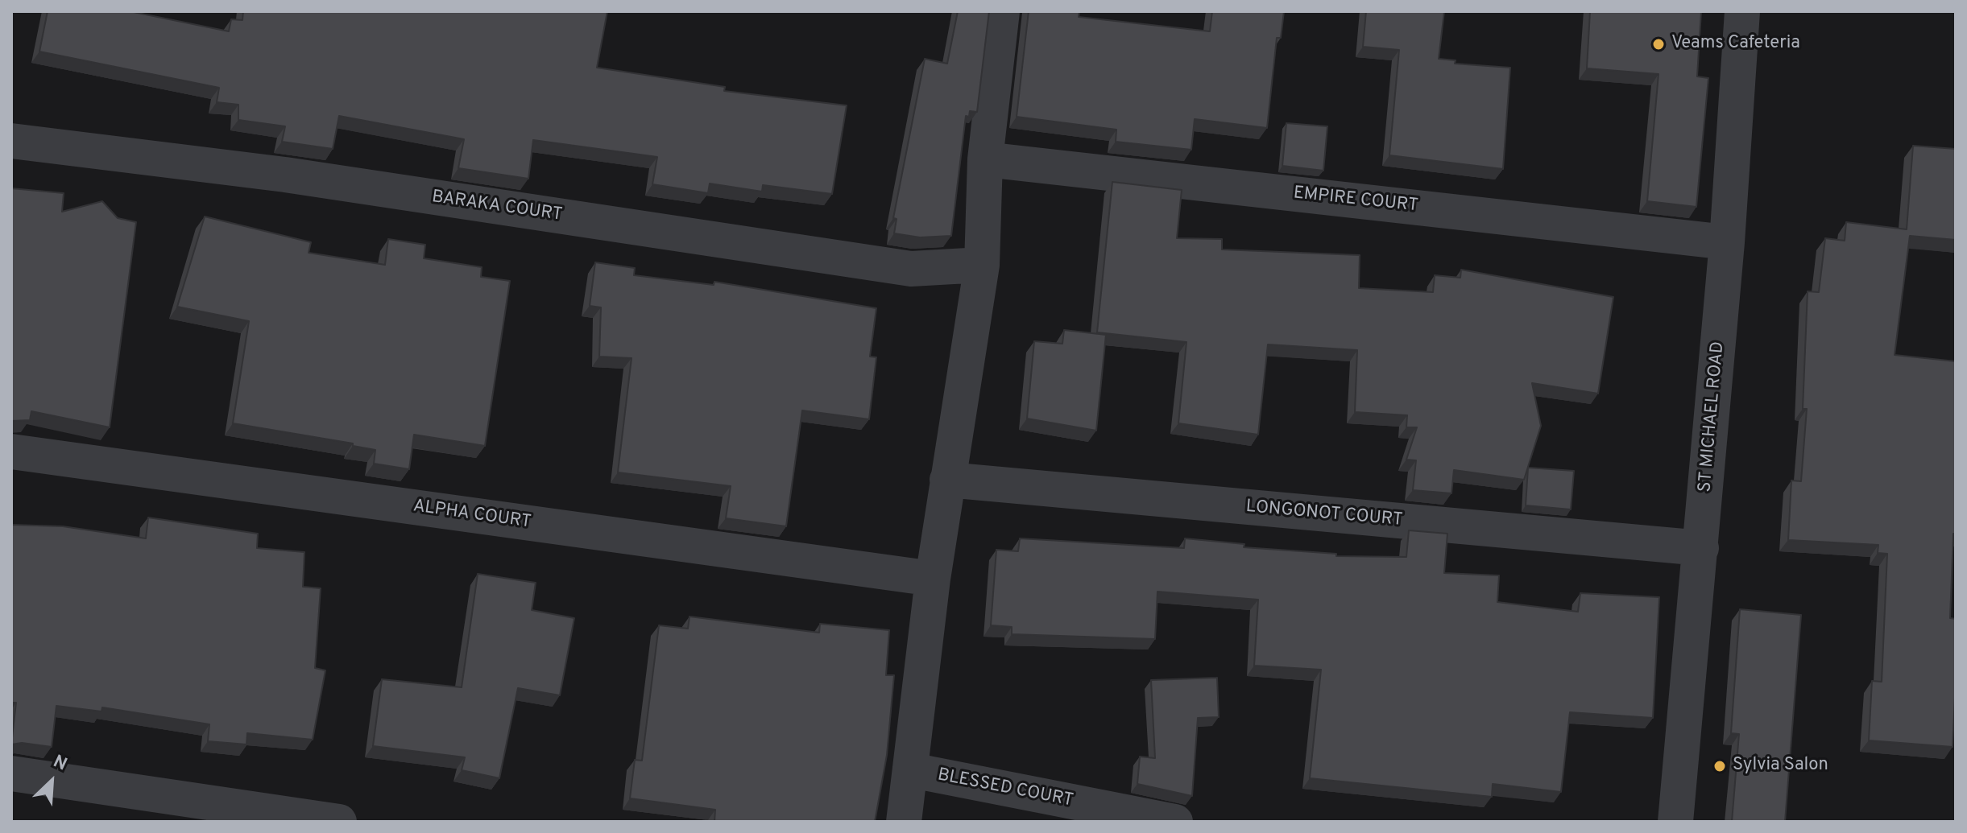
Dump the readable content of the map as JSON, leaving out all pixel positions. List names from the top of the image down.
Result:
{
  "streets": {
    "street": [
      "EMPIRE COURT",
      "BARAKA COURT",
      "ST MICHAEL ROAD",
      "LONGONOT COURT",
      "ALPHA COURT",
      "BLESSED COURT"
    ]
  },
  "crossings": [
    ["EMPIRE COURT", "ST MICHAEL ROAD"],
    ["ST MICHAEL ROAD", "LONGONOT COURT"]
  ],
  "places": ["Veams Cafeteria", "Sylvia Salon"],
  "north": "top right"
}
